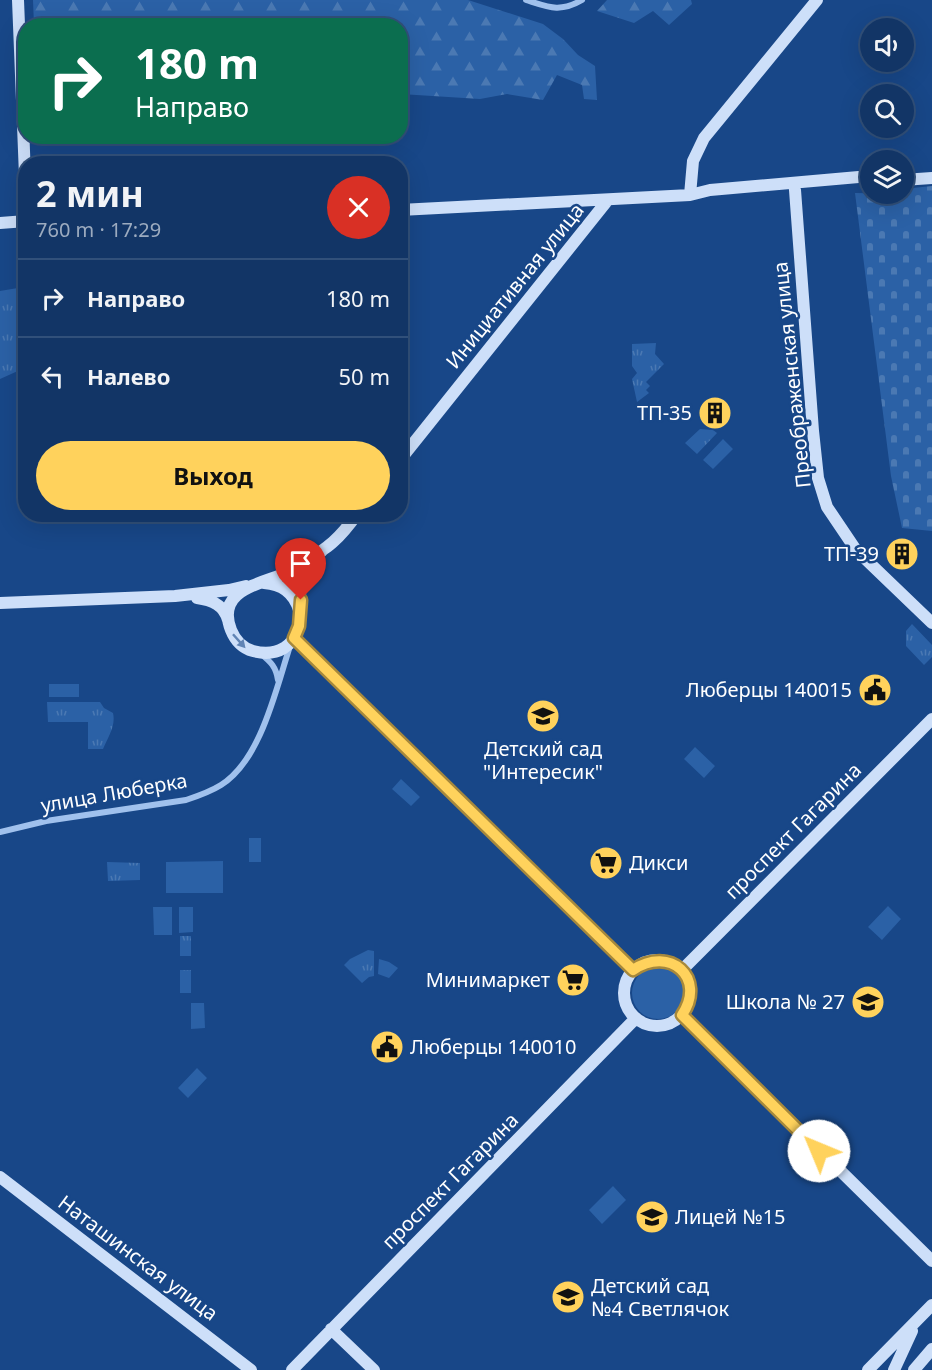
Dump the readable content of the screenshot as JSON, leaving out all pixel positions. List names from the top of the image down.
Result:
{
  "streets": {
    "street": [
      "Инициативная улица",
      "Преображенская улица",
      "улица Люберка",
      "проспект Гагарина",
      "Наташинская улица"
    ]
  },
  "crossings": [
    ["Инициативная улица", "Преображенская улица"]
  ],
  "places": {
    "building": ["ТП-35", "ТП-39"],
    "public building": ["Люберцы 140015", "Люберцы 140010"],
    "school or university": [
      "Детский сад \"Интересик\"",
      "Школа № 27",
      "Лицей №15",
      "Детский сад №4 Светлячок"
    ],
    "supermarket": ["Дикси", "Минимаркет"]
  },
  "page": {
    "turn": ["180 m", "Направо"],
    "heading": ["2 мин", "760 m · 17:29"],
    "list": [
      {
        "name": "Направо",
        "value": "180 m"
      },
      {
        "name": "Налево",
        "value": "50 m"
      }
    ],
    "buttons": "Выход"
  }
}
